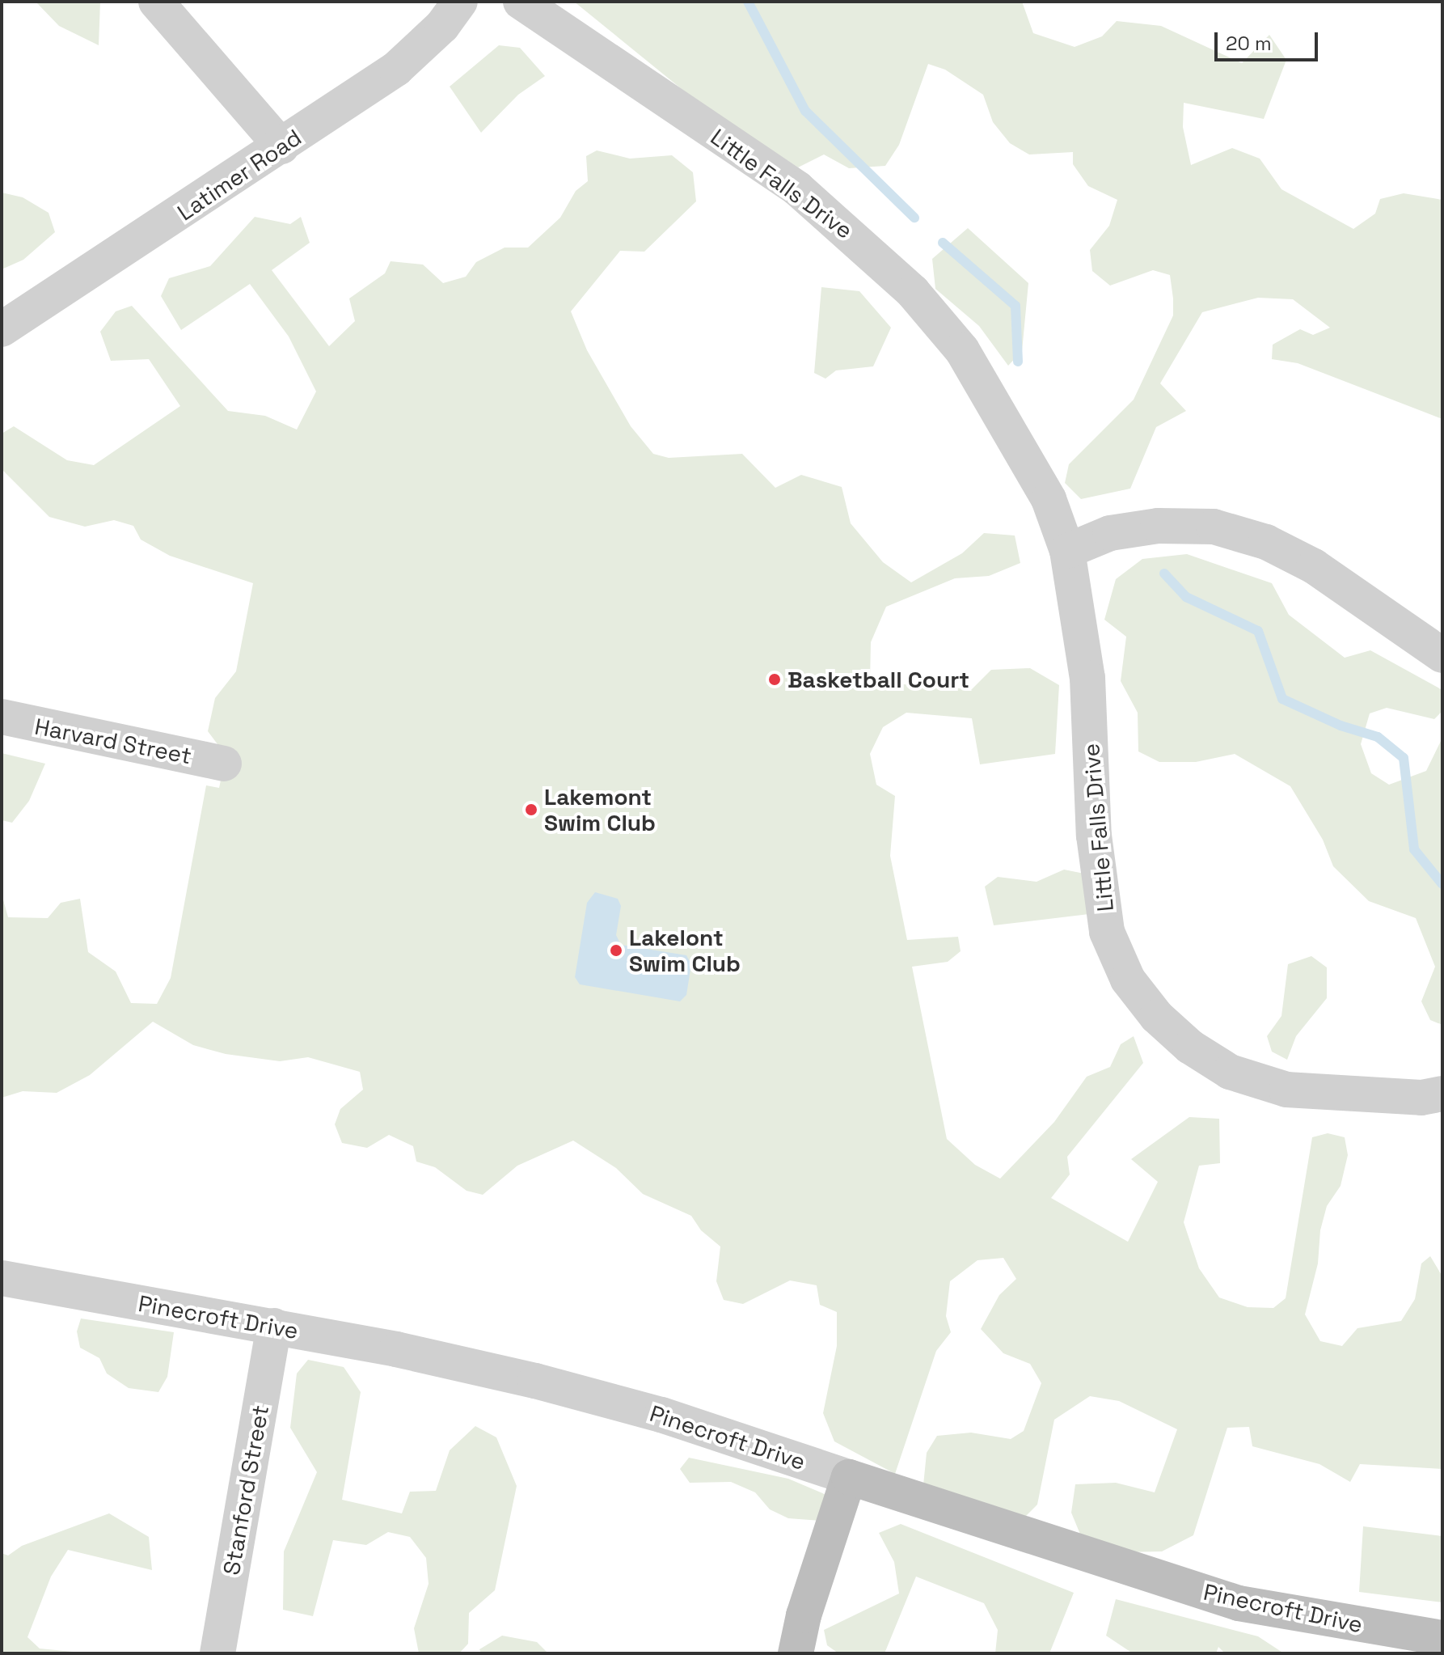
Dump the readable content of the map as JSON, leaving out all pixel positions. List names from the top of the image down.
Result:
{
  "streets": {
    "street": [
      "Latimer Road",
      "Little Falls Drive",
      "Harvard Street",
      "Pinecroft Drive",
      "Stanford Street"
    ]
  },
  "crossings": [
    ["Pinecroft Drive", "Stanford Street"]
  ],
  "places": ["Basketball Court", "Lakemont Swim Club", "Lakelont Swim Club"],
  "scale_bar": "20 m"
}
